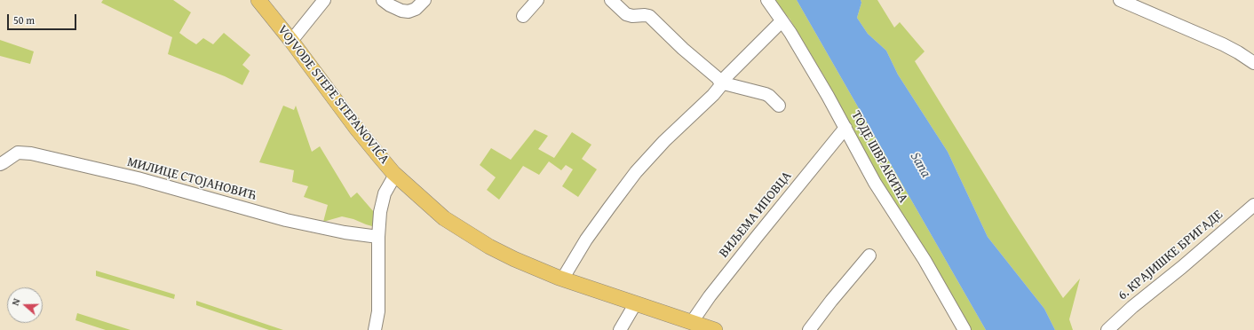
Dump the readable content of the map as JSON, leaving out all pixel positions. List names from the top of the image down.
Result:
{
  "streets": {
    "main road": ["VOJVODE STEPE STEPANOVIĆA"],
    "street": [
      "ТОДЕ ШВРАКИЋА",
      "МИЛИЦЕ СТОЈАНОВИЋ",
      "ВИЉЕМА ИПОВЦА",
      "6. КРАЈИШКЕ БРИГАДЕ"
    ]
  },
  "crossings": [
    ["VOJVODE STEPE STEPANOVIĆA", "ВИЉЕМА ИПОВЦА"],
    ["ТОДЕ ШВРАКИЋА", "ВИЉЕМА ИПОВЦА"]
  ],
  "water": ["Sana"],
  "scale_bar": "50 m",
  "north": "left"
}
